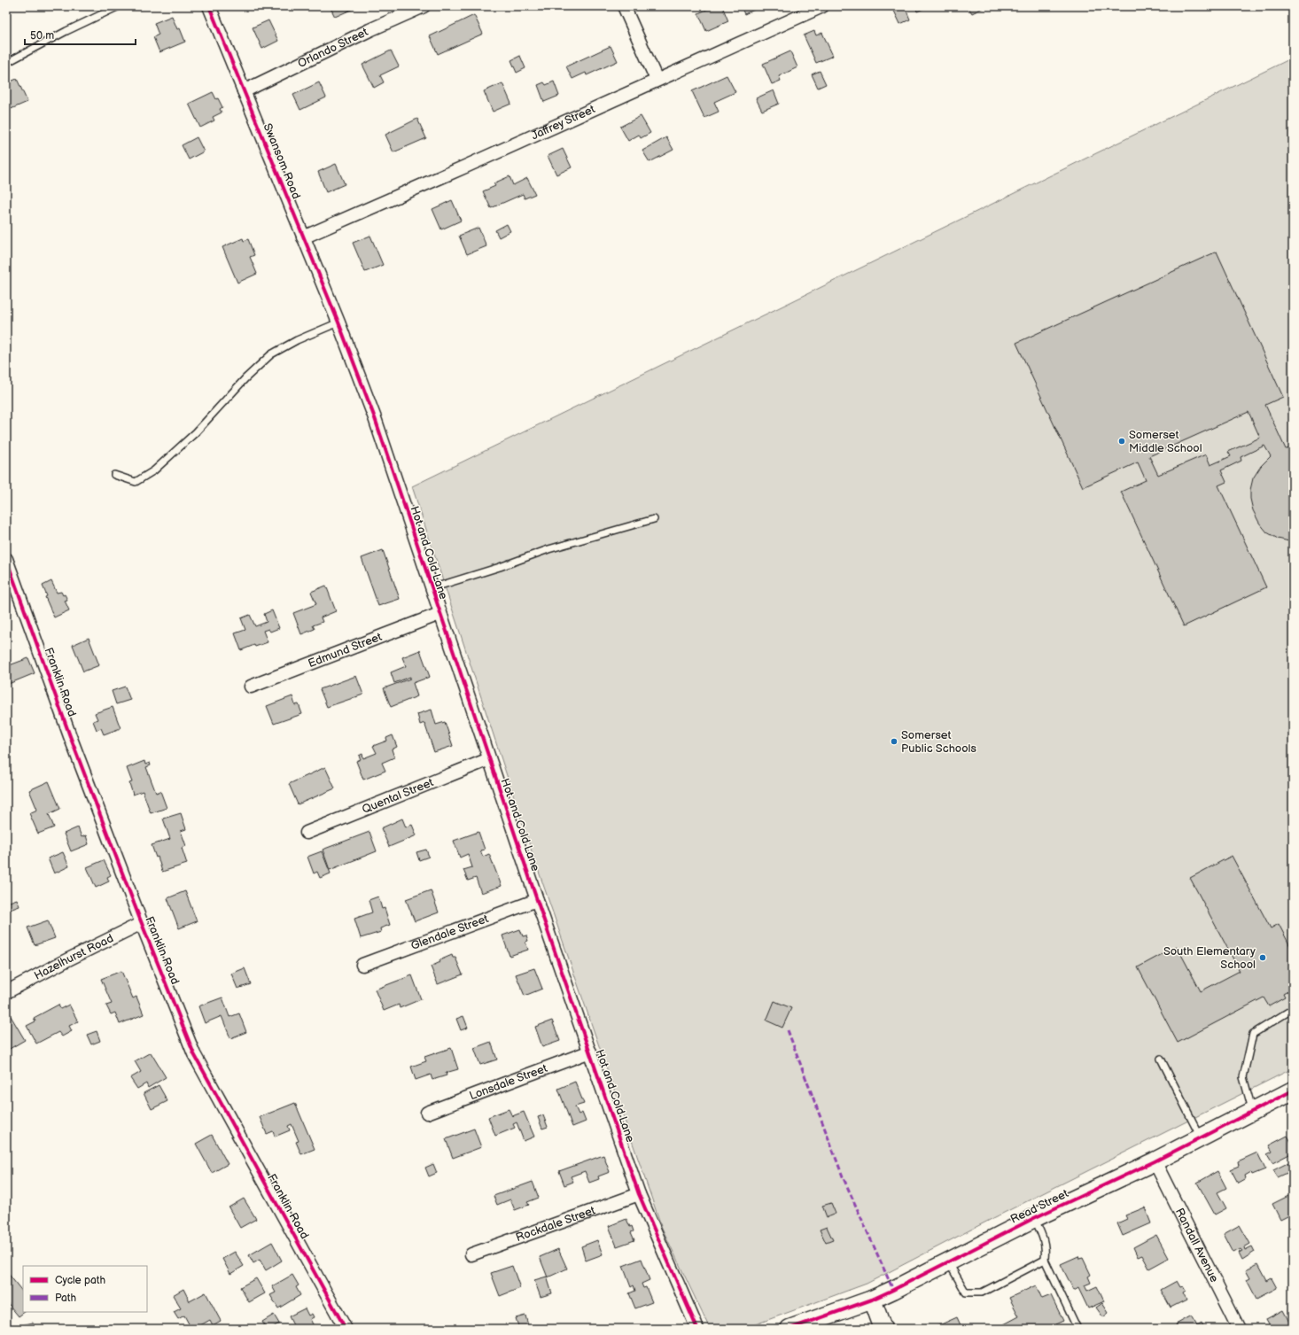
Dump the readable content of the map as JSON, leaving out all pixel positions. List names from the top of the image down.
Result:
{
  "streets": {
    "main road": ["Read Street"],
    "street": [
      "Orlando Street",
      "Jaffrey Street",
      "Swansom Road",
      "Hot and Cold Lane",
      "Edmund Street",
      "Franklin Road",
      "Quental Street",
      "Glendale Street",
      "Hazelhurst Road",
      "Lonsdale Street",
      "Rockdale Street",
      "Randall Avenue"
    ]
  },
  "crossings": [
    ["Orlando Street", "Swansom Road"],
    ["Jaffrey Street", "Swansom Road"],
    ["Swansom Road", "Hot and Cold Lane"],
    ["Hot and Cold Lane", "Edmund Street"],
    ["Hot and Cold Lane", "Quental Street"],
    ["Hot and Cold Lane", "Glendale Street"],
    ["Hot and Cold Lane", "Lonsdale Street"],
    ["Hot and Cold Lane", "Rockdale Street"],
    ["Franklin Road", "Hazelhurst Road"],
    ["Read Street", "Randall Avenue"]
  ],
  "places": ["Somerset Middle School", "Somerset Public Schools", "South Elementary School"],
  "legend": ["Cycle path", "Path"],
  "scale_bar": "50 m"
}
